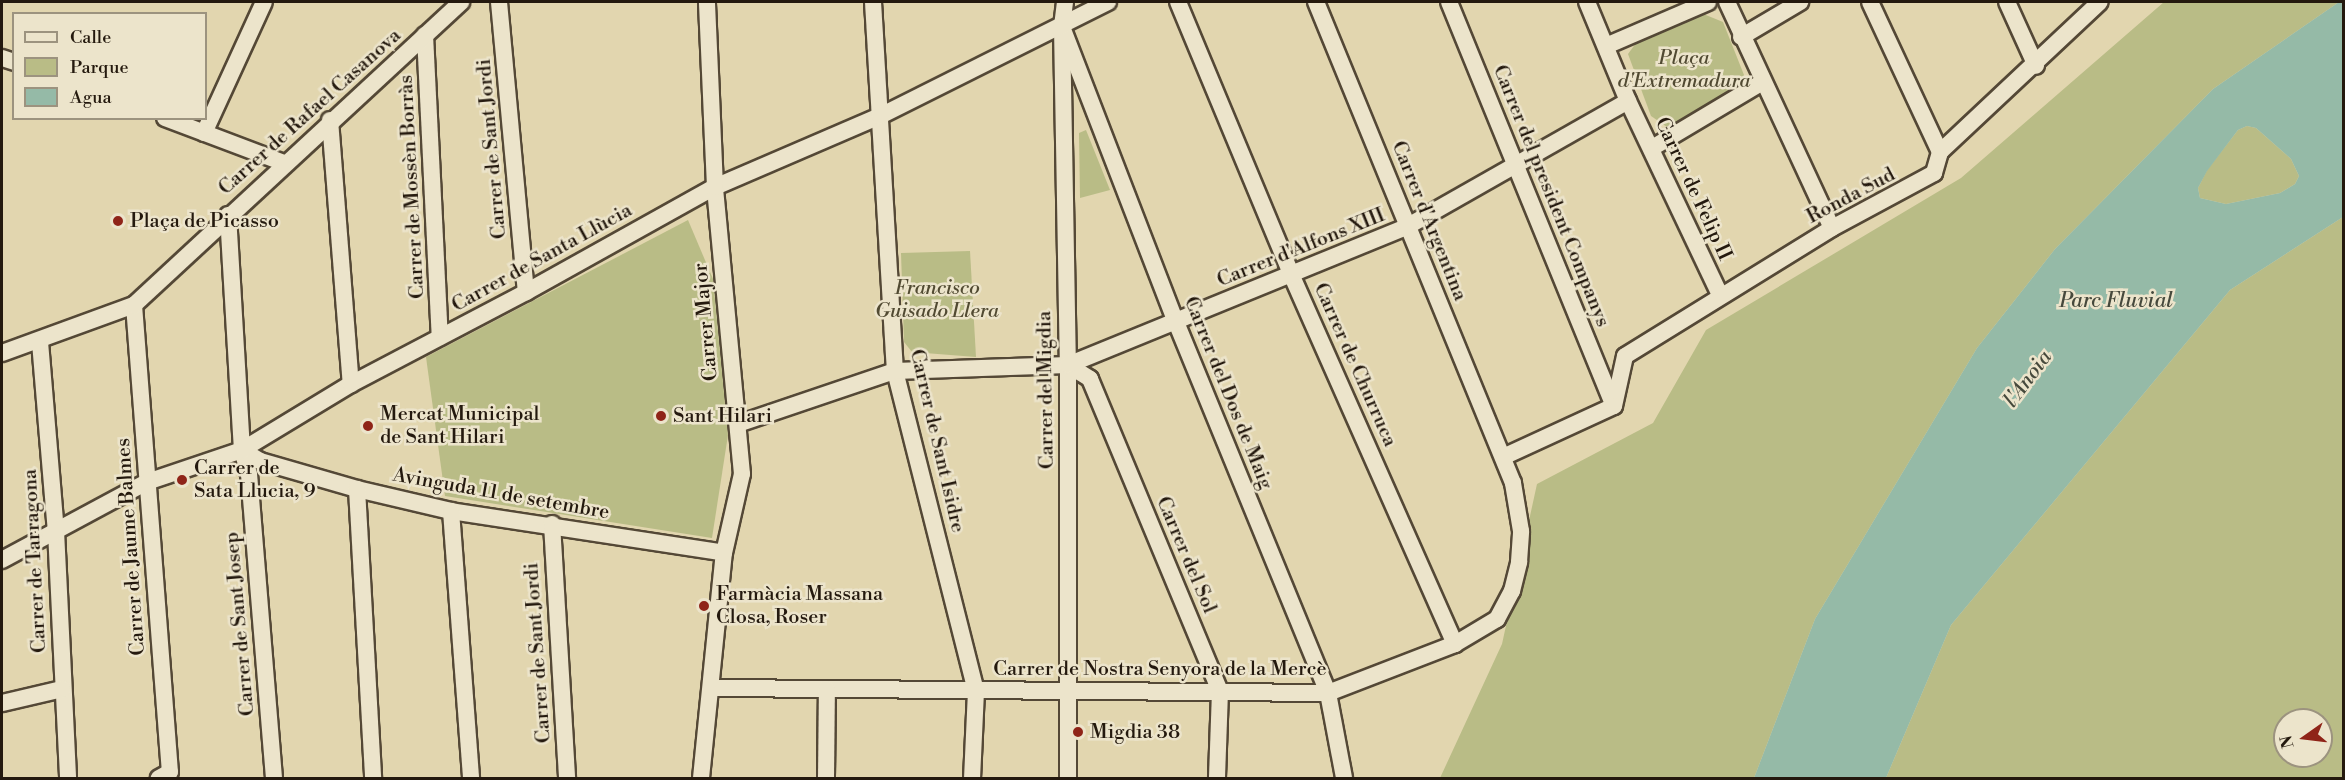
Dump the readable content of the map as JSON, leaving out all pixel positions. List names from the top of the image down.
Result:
{
  "streets": {
    "street": [
      "Carrer de Rafael Casanova",
      "Carrer de Sant Jordi",
      "Carrer de Mossèn Borràs",
      "Carrer de Felip II",
      "Carrer del president Companys",
      "Ronda Sud",
      "Carrer d'Argentina",
      "Carrer d'Alfons XIII",
      "Carrer de Santa Llùcia",
      "Carrer Major",
      "Carrer de Churruca",
      "Carrer del Migdia",
      "Carrer del Dos de Maig",
      "Carrer de Sant Isidre",
      "Avinguda 11 de setembre",
      "Carrer de Jaume Balmes",
      "Carrer del Sol",
      "Carrer de Tarragona",
      "Carrer de Sant Josep",
      "Carrer de Nostra Senyora de la Mercè"
    ]
  },
  "crossings": [
    ["Carrer de Rafael Casanova", "Carrer de Mossèn Borràs"],
    ["Carrer de Rafael Casanova", "Carrer de Jaume Balmes"],
    ["Carrer de Rafael Casanova", "Carrer de Tarragona"],
    ["Carrer de Rafael Casanova", "Carrer de Sant Josep"],
    ["Carrer de Sant Jordi", "Carrer de Santa Llùcia"],
    ["Carrer de Sant Jordi", "Avinguda 11 de setembre"],
    ["Carrer de Mossèn Borràs", "Carrer de Santa Llùcia"],
    ["Carrer de Felip II", "Ronda Sud"],
    ["Carrer de Felip II", "Carrer d'Alfons XIII"],
    ["Carrer del president Companys", "Ronda Sud"],
    ["Carrer del president Companys", "Carrer d'Alfons XIII"],
    ["Carrer d'Argentina", "Carrer d'Alfons XIII"],
    ["Carrer d'Argentina", "Carrer de Nostra Senyora de la Mercè"],
    ["Carrer d'Alfons XIII", "Carrer Major"],
    ["Carrer d'Alfons XIII", "Carrer de Churruca"],
    ["Carrer d'Alfons XIII", "Carrer del Migdia"],
    ["Carrer d'Alfons XIII", "Carrer del Dos de Maig"],
    ["Carrer d'Alfons XIII", "Carrer de Sant Isidre"],
    ["Carrer d'Alfons XIII", "Carrer del Sol"],
    ["Carrer de Santa Llùcia", "Carrer Major"],
    ["Carrer de Santa Llùcia", "Carrer del Migdia"],
    ["Carrer de Santa Llùcia", "Carrer del Dos de Maig"],
    ["Carrer de Santa Llùcia", "Carrer de Sant Isidre"],
    ["Carrer de Santa Llùcia", "Avinguda 11 de setembre"],
    ["Carrer de Santa Llùcia", "Carrer de Jaume Balmes"],
    ["Carrer de Santa Llùcia", "Carrer de Tarragona"],
    ["Carrer de Santa Llùcia", "Carrer de Sant Josep"],
    ["Carrer Major", "Avinguda 11 de setembre"],
    ["Carrer Major", "Carrer de Nostra Senyora de la Mercè"],
    ["Carrer de Churruca", "Carrer de Nostra Senyora de la Mercè"],
    ["Carrer del Migdia", "Carrer del Dos de Maig"],
    ["Carrer del Migdia", "Carrer del Sol"],
    ["Carrer del Migdia", "Carrer de Nostra Senyora de la Mercè"],
    ["Carrer del Dos de Maig", "Carrer de Nostra Senyora de la Mercè"],
    ["Carrer de Sant Isidre", "Carrer de Nostra Senyora de la Mercè"],
    ["Avinguda 11 de setembre", "Carrer de Sant Josep"],
    ["Carrer del Sol", "Carrer de Nostra Senyora de la Mercè"]
  ],
  "water": ["Parc Fluvial", "l'Anoia"],
  "parks": ["Plaça d'Extremadura", "Francisco Guisado Llera"],
  "places": [
    "Plaça de Picasso",
    "Sant Hilari",
    "Mercat Municipal de Sant Hilari",
    "Carrer de Sata Llucia, 9",
    "Farmàcia Massana Closa, Roser",
    "Migdia 38"
  ],
  "legend": ["Calle", "Parque", "Agua"],
  "north": "left"
}
